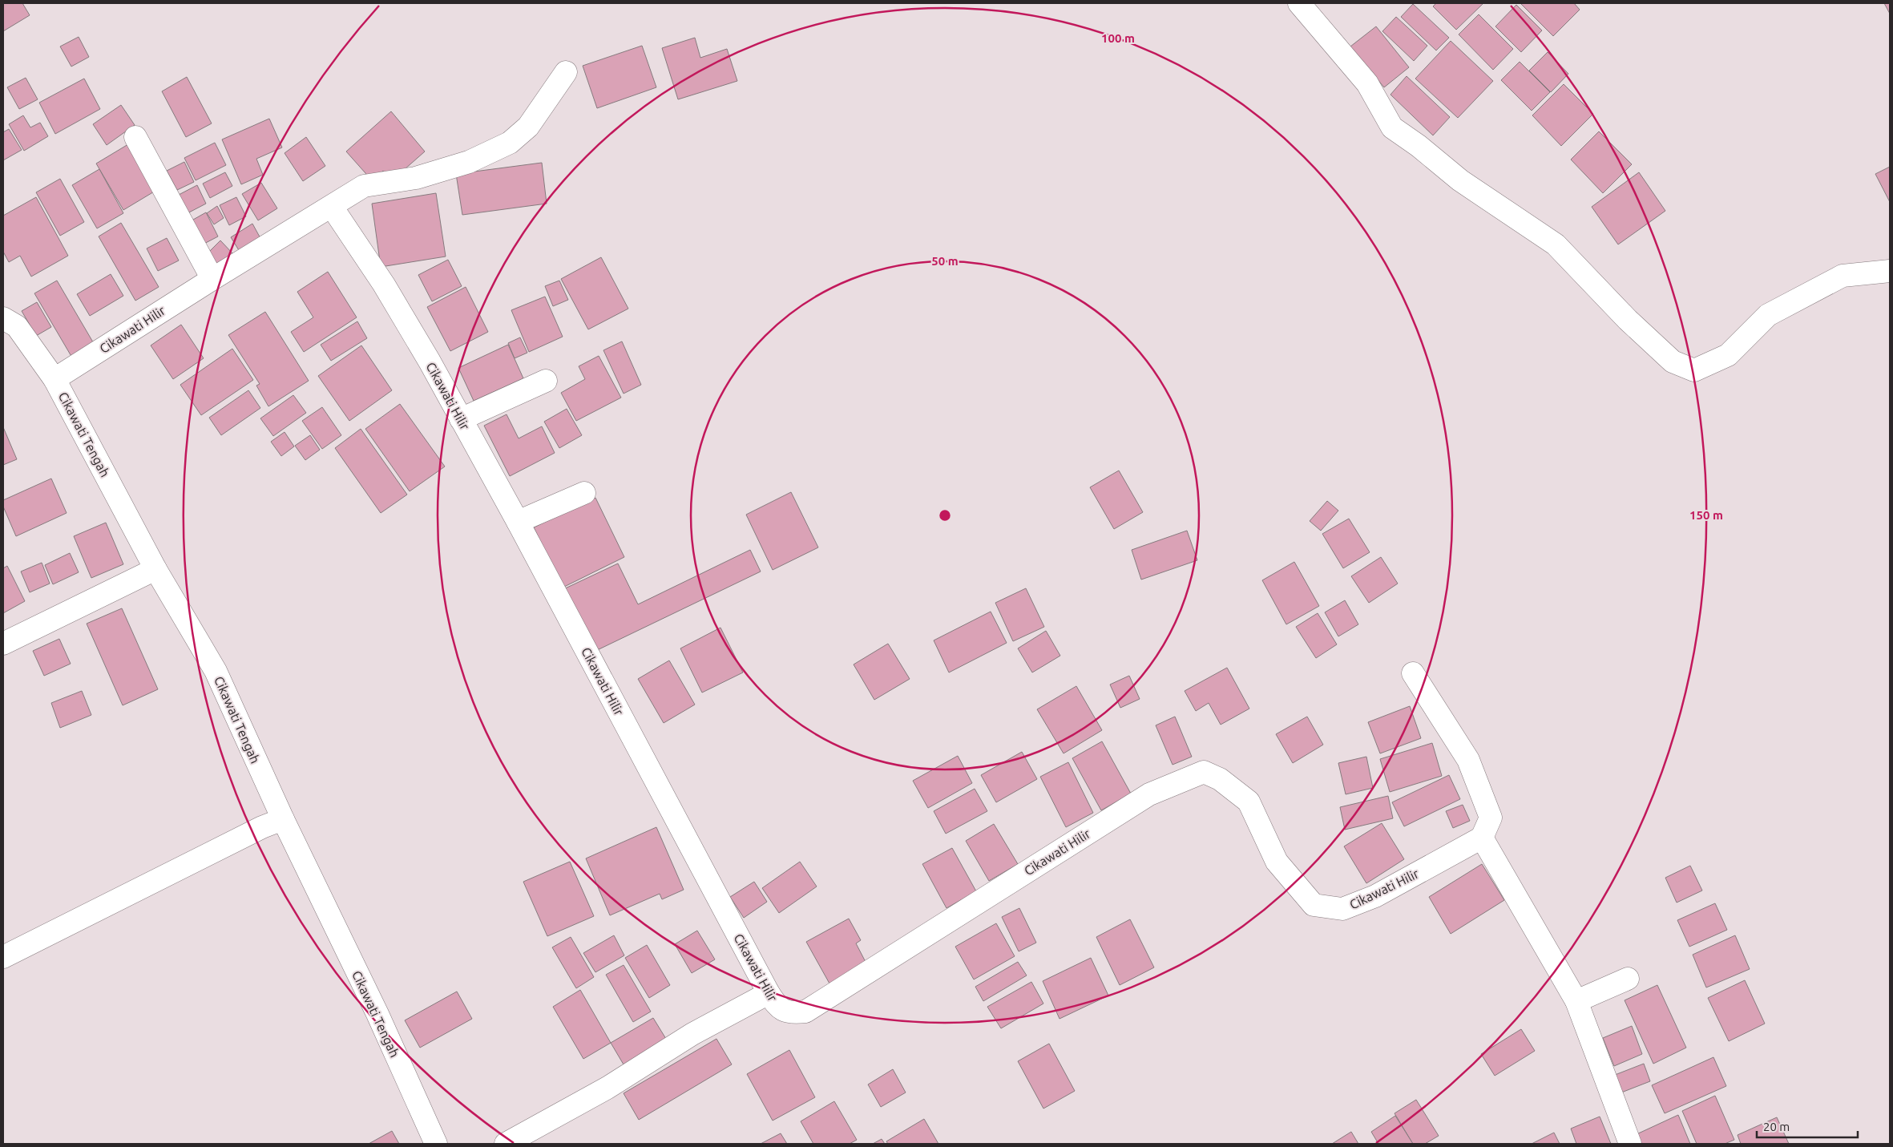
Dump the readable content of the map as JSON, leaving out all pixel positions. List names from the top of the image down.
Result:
{
  "streets": {
    "street": ["Cikawati Hilir", "Cikawati Tengah"]
  },
  "crossings": [
    ["Cikawati Hilir", "Cikawati Tengah"]
  ],
  "scale_bar": "20 m",
  "rings": ["100 m", "50 m", "150 m"]
}
